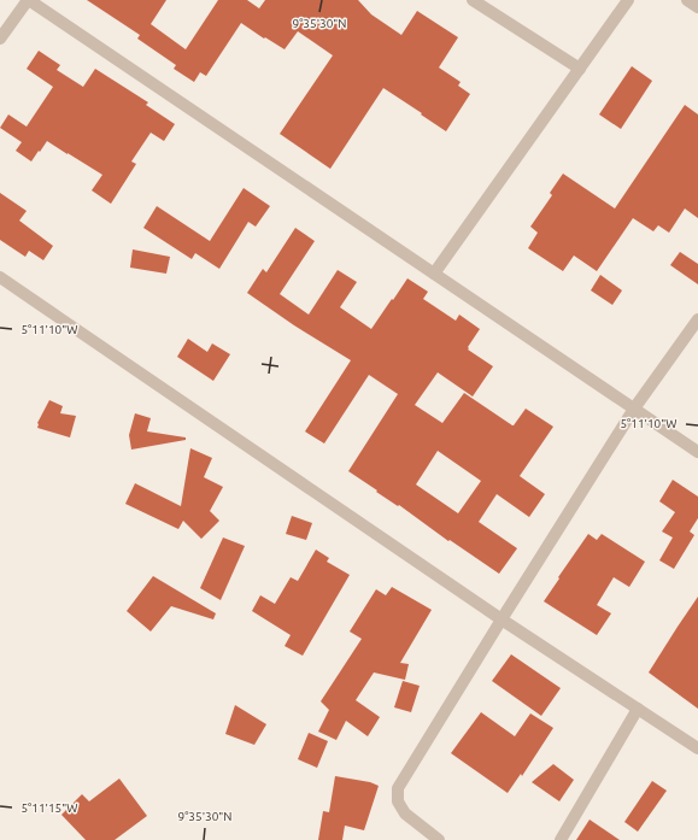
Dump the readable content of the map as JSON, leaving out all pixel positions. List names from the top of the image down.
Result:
{
  "coordinates": ["9°35'30\"N", "5°11'10\"W", "5°11'15\"W"]
}
